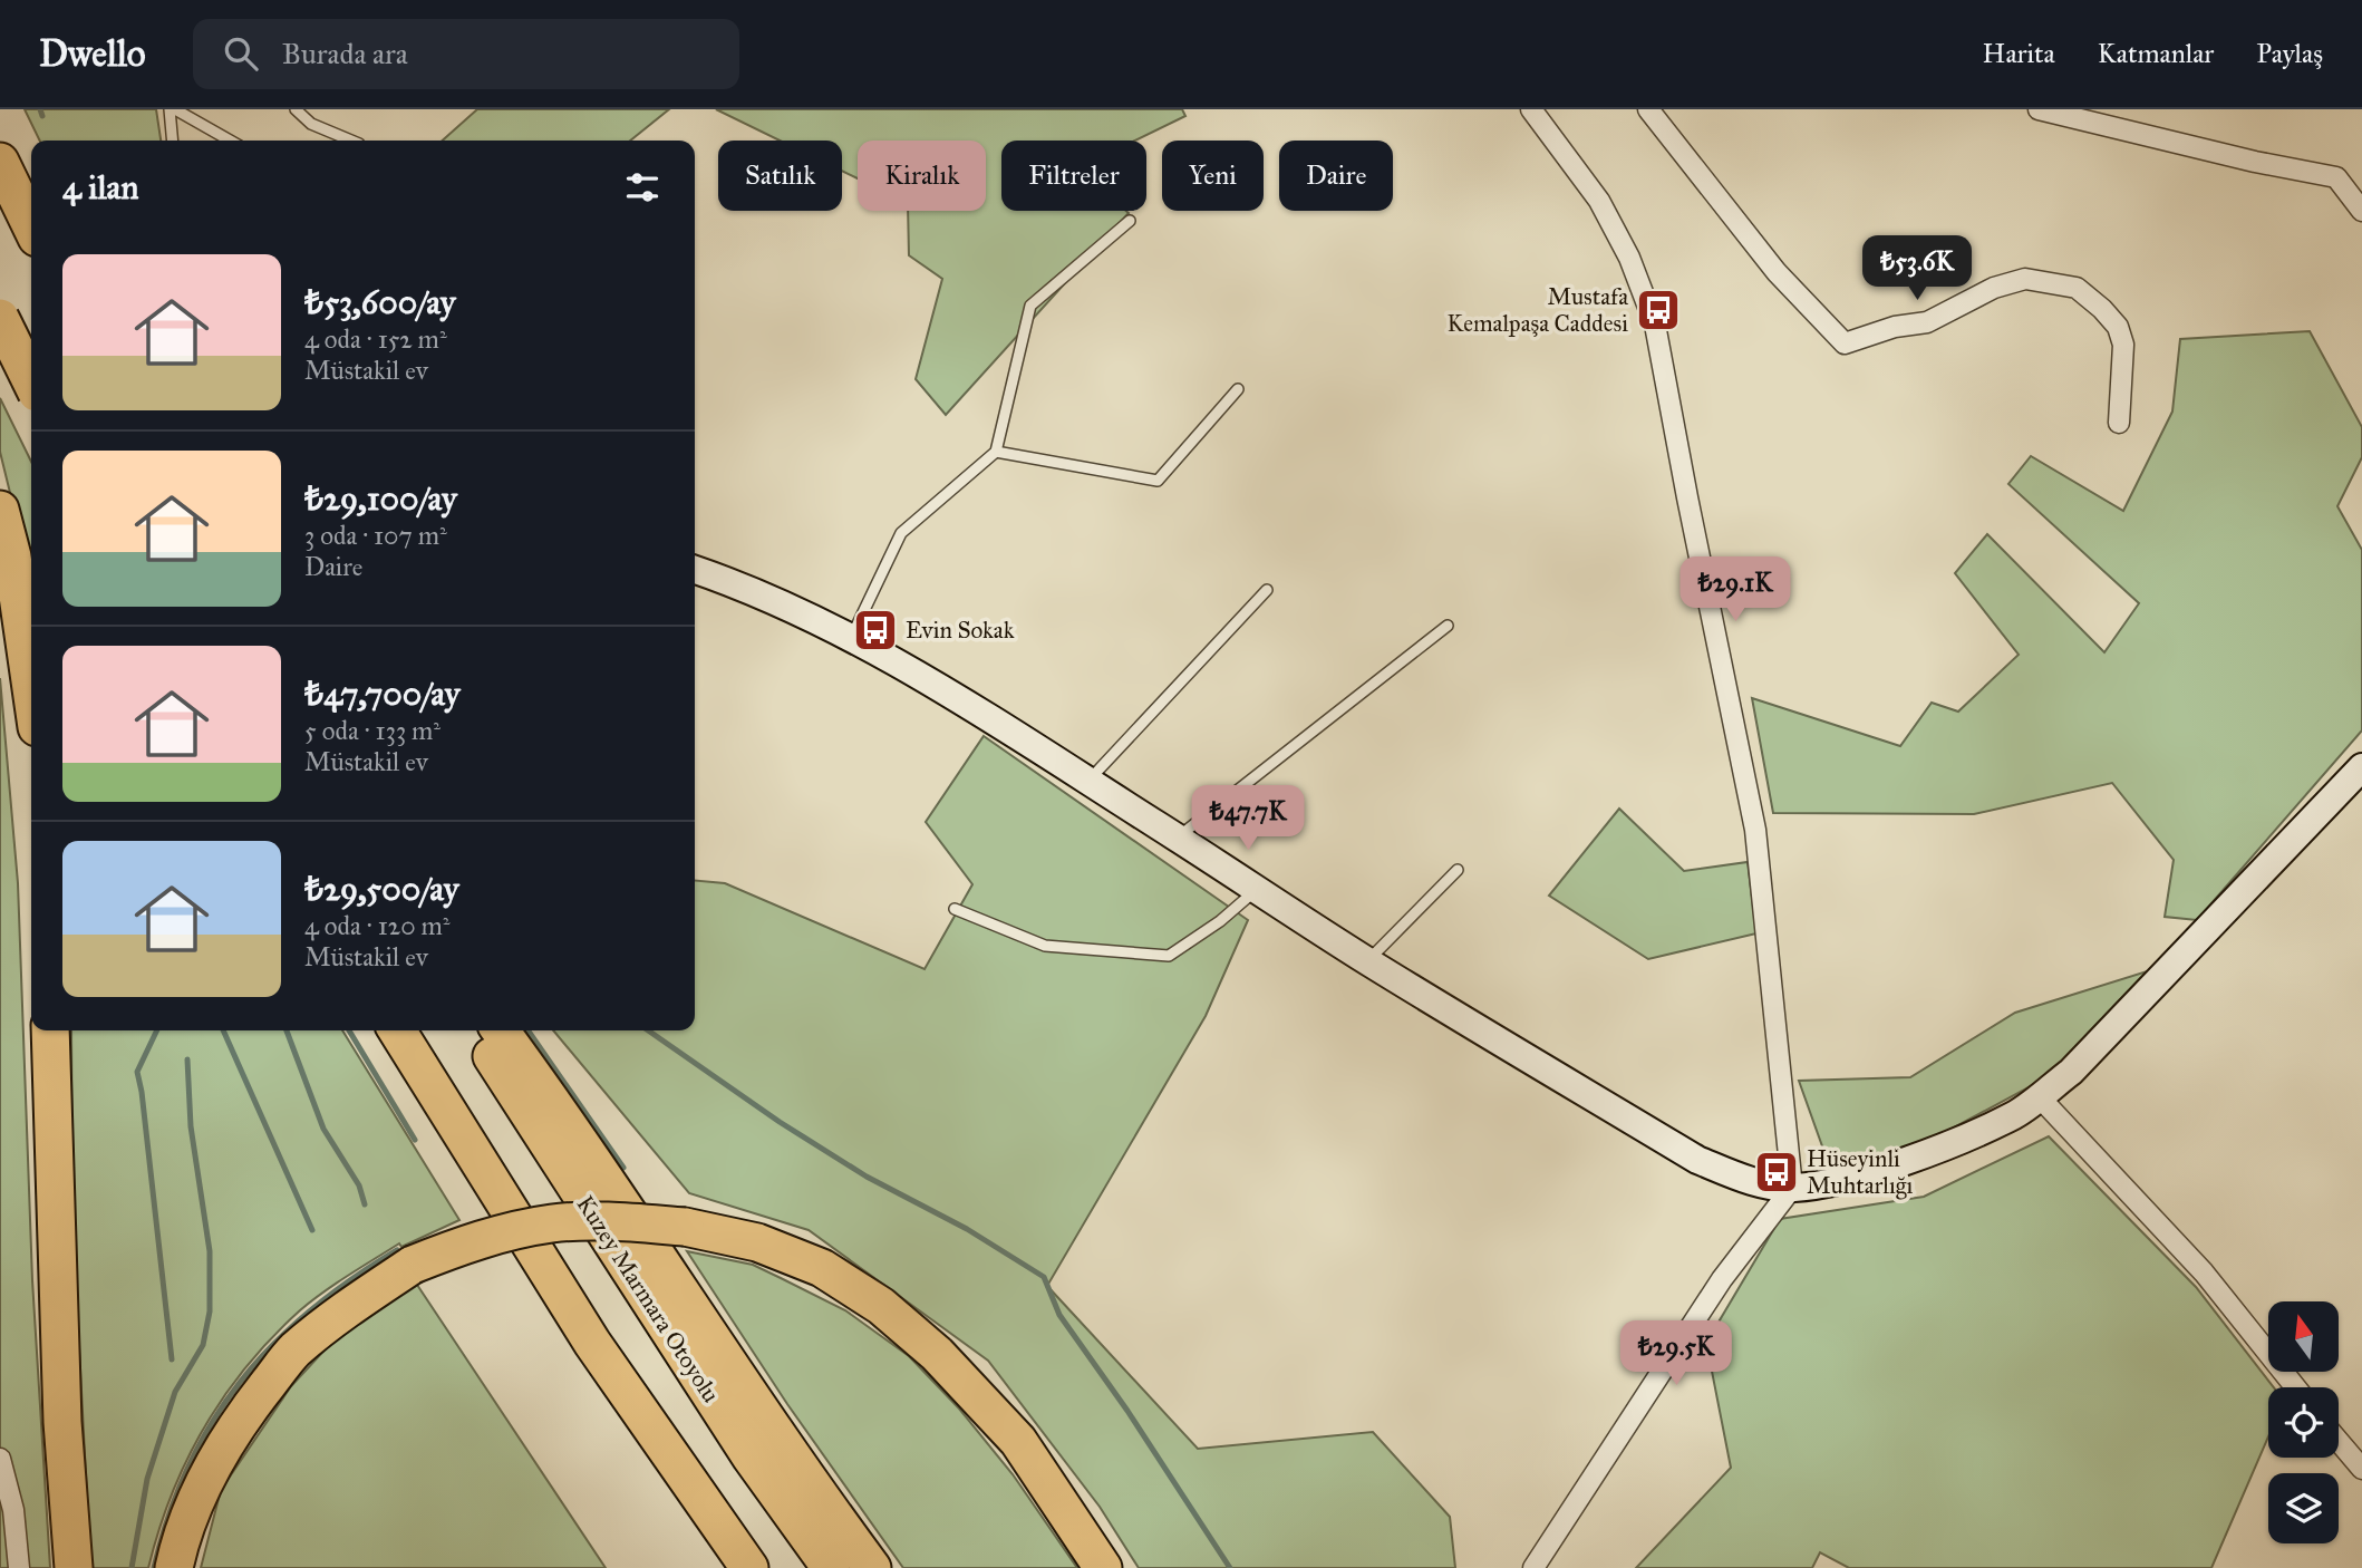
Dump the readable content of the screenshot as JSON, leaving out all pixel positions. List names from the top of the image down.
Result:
{
  "streets": {
    "highway": ["Kuzey Marmara Otoyolu"]
  },
  "places": {
    "bus stop": ["Mustafa Kemalpaşa Caddesi", "Evin Sokak", "Hüseyinli Muhtarlığı"]
  },
  "north": "top",
  "page": {
    "header": "Dwello",
    "search": "Burada ara",
    "nav": ["Harita", "Katmanlar", "Paylaş"],
    "chip": [
      "Satılık",
      "Kiralık",
      "Filtreler",
      "Yeni",
      "Daire"
    ],
    "heading": "4 ilan",
    "list": [
      {
        "name": "₺53,600/ay",
        "note": "4 oda · 152 m² · Müstakil ev"
      },
      {
        "name": "₺29,100/ay",
        "note": "3 oda · 107 m² · Daire"
      },
      {
        "name": "₺47,700/ay",
        "note": "5 oda · 133 m² · Müstakil ev"
      },
      {
        "name": "₺29,500/ay",
        "note": "4 oda · 120 m² · Müstakil ev"
      }
    ],
    "price": [
      "₺53.6K",
      "₺29.1K",
      "₺47.7K",
      "₺29.5K"
    ]
  }
}
